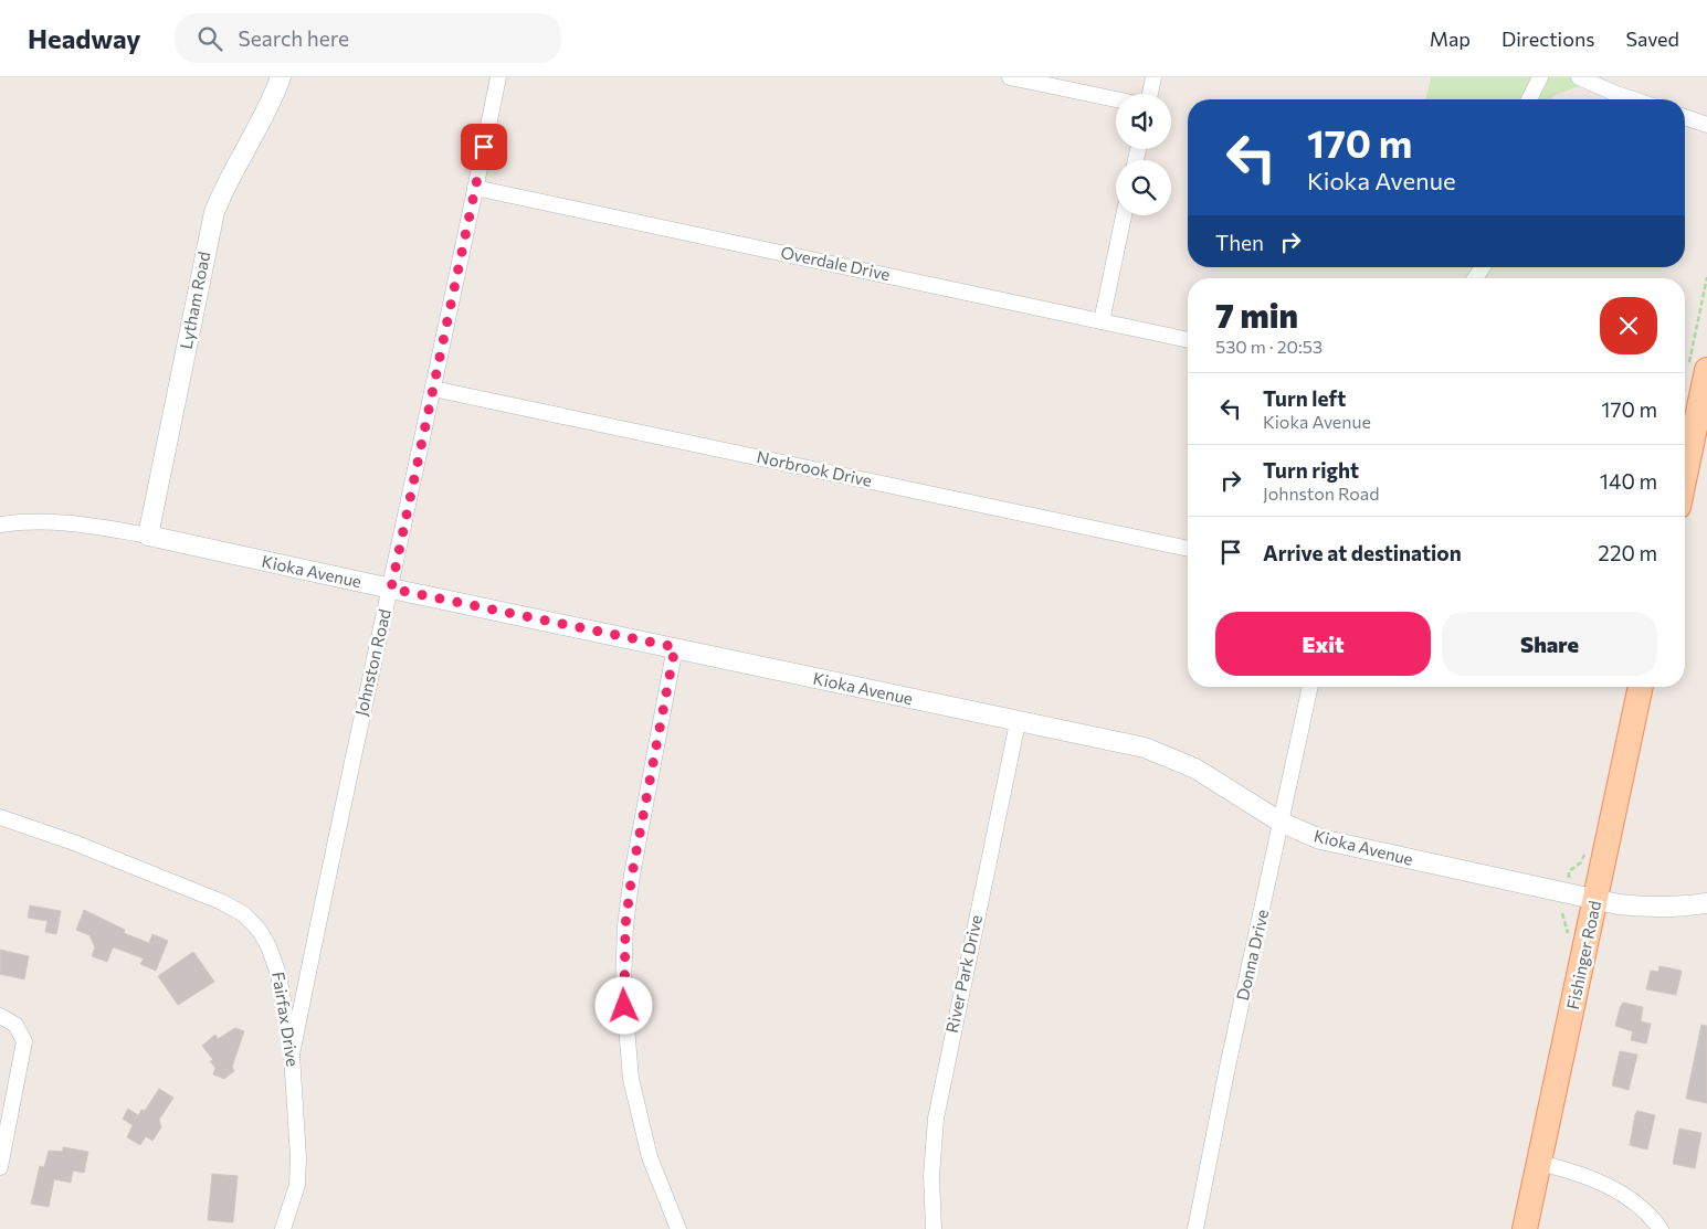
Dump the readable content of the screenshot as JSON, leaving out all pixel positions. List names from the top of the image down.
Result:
{
  "streets": {
    "main road": ["Fishinger Road"],
    "street": [
      "Overdale Drive",
      "Lytham Road",
      "Norbrook Drive",
      "Kioka Avenue",
      "Johnston Road",
      "Donna Drive",
      "River Park Drive",
      "Fairfax Drive"
    ]
  },
  "crossings": [
    ["Overdale Drive", "Johnston Road"],
    ["Lytham Road", "Kioka Avenue"],
    ["Norbrook Drive", "Johnston Road"],
    ["Kioka Avenue", "Johnston Road"],
    ["Kioka Avenue", "Donna Drive"],
    ["Kioka Avenue", "Fishinger Road"],
    ["Kioka Avenue", "River Park Drive"],
    ["Johnston Road", "Fairfax Drive"]
  ],
  "page": {
    "header": "Headway",
    "search": "Search here",
    "nav": ["Map", "Directions", "Saved"],
    "turn": ["170 m", "Kioka Avenue"],
    "then": "Then",
    "heading": ["7 min", "530 m · 20:53"],
    "list": [
      {
        "name": "Turn left",
        "note": "Kioka Avenue",
        "value": "170 m"
      },
      {
        "name": "Turn right",
        "note": "Johnston Road",
        "value": "140 m"
      },
      {
        "name": "Arrive at destination",
        "value": "220 m"
      }
    ],
    "buttons": ["Exit", "Share"]
  }
}
